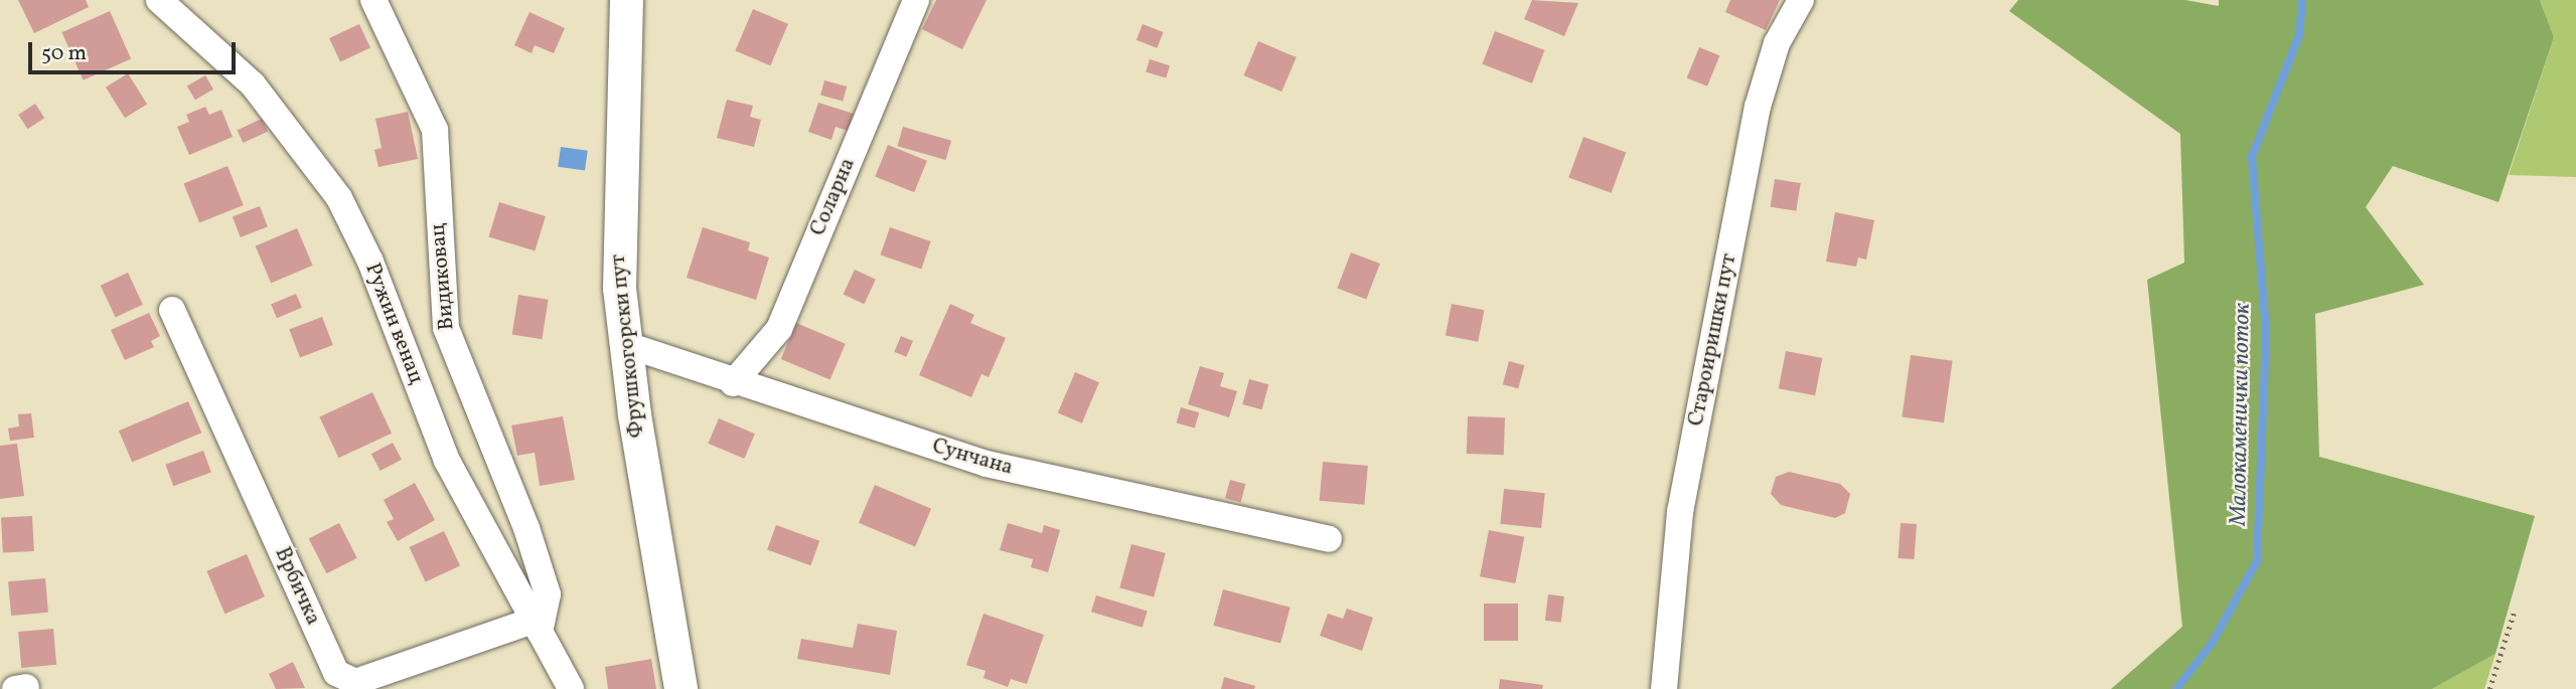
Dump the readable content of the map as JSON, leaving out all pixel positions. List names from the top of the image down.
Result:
{
  "streets": {
    "street": [
      "Соларна",
      "Видиковац",
      "Ружин венац",
      "Староиришки пут",
      "Фрушкогорски пут",
      "Сунчана",
      "Врбичка"
    ]
  },
  "crossings": [
    ["Соларна", "Сунчана"],
    ["Видиковац", "Ружин венац"],
    ["Видиковац", "Врбичка"],
    ["Ружин венац", "Врбичка"],
    ["Фрушкогорски пут", "Сунчана"]
  ],
  "water": ["Малокаменички поток"],
  "scale_bar": "50 m"
}
